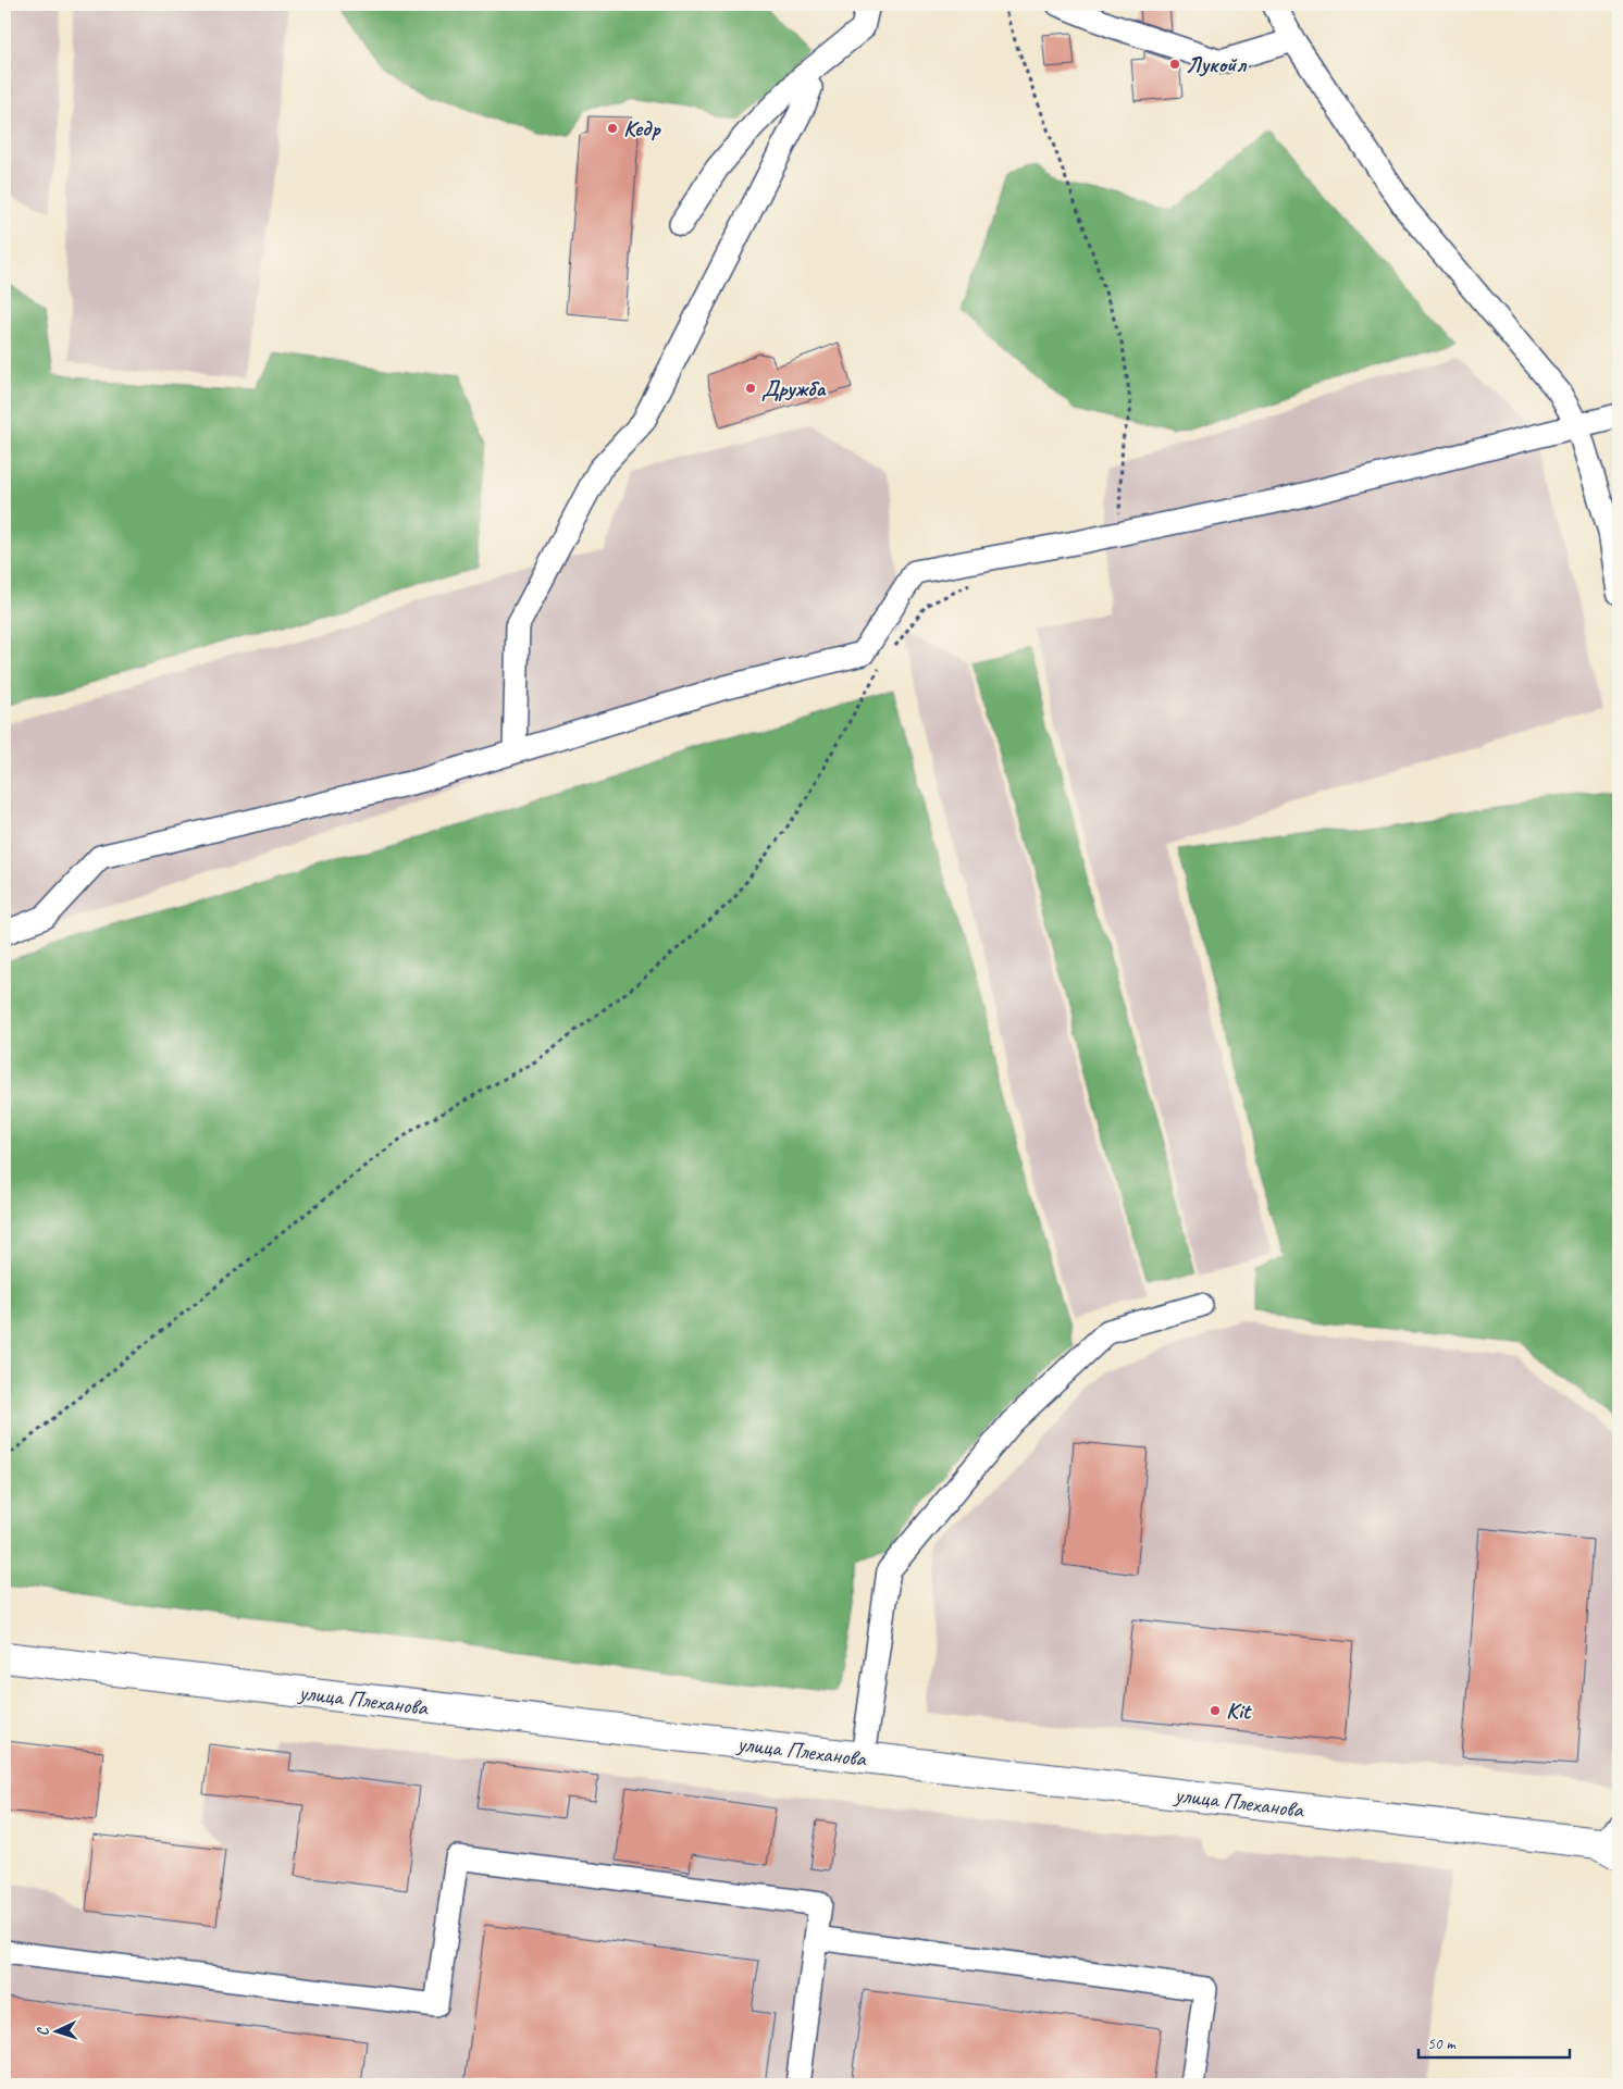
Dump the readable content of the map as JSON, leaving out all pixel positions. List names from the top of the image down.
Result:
{
  "streets": {
    "main road": ["улица Плеханова"]
  },
  "places": [
    "Лукойл",
    "Кедр",
    "Дружба",
    "Kit"
  ],
  "scale_bar": "50 m",
  "north": "left"
}
